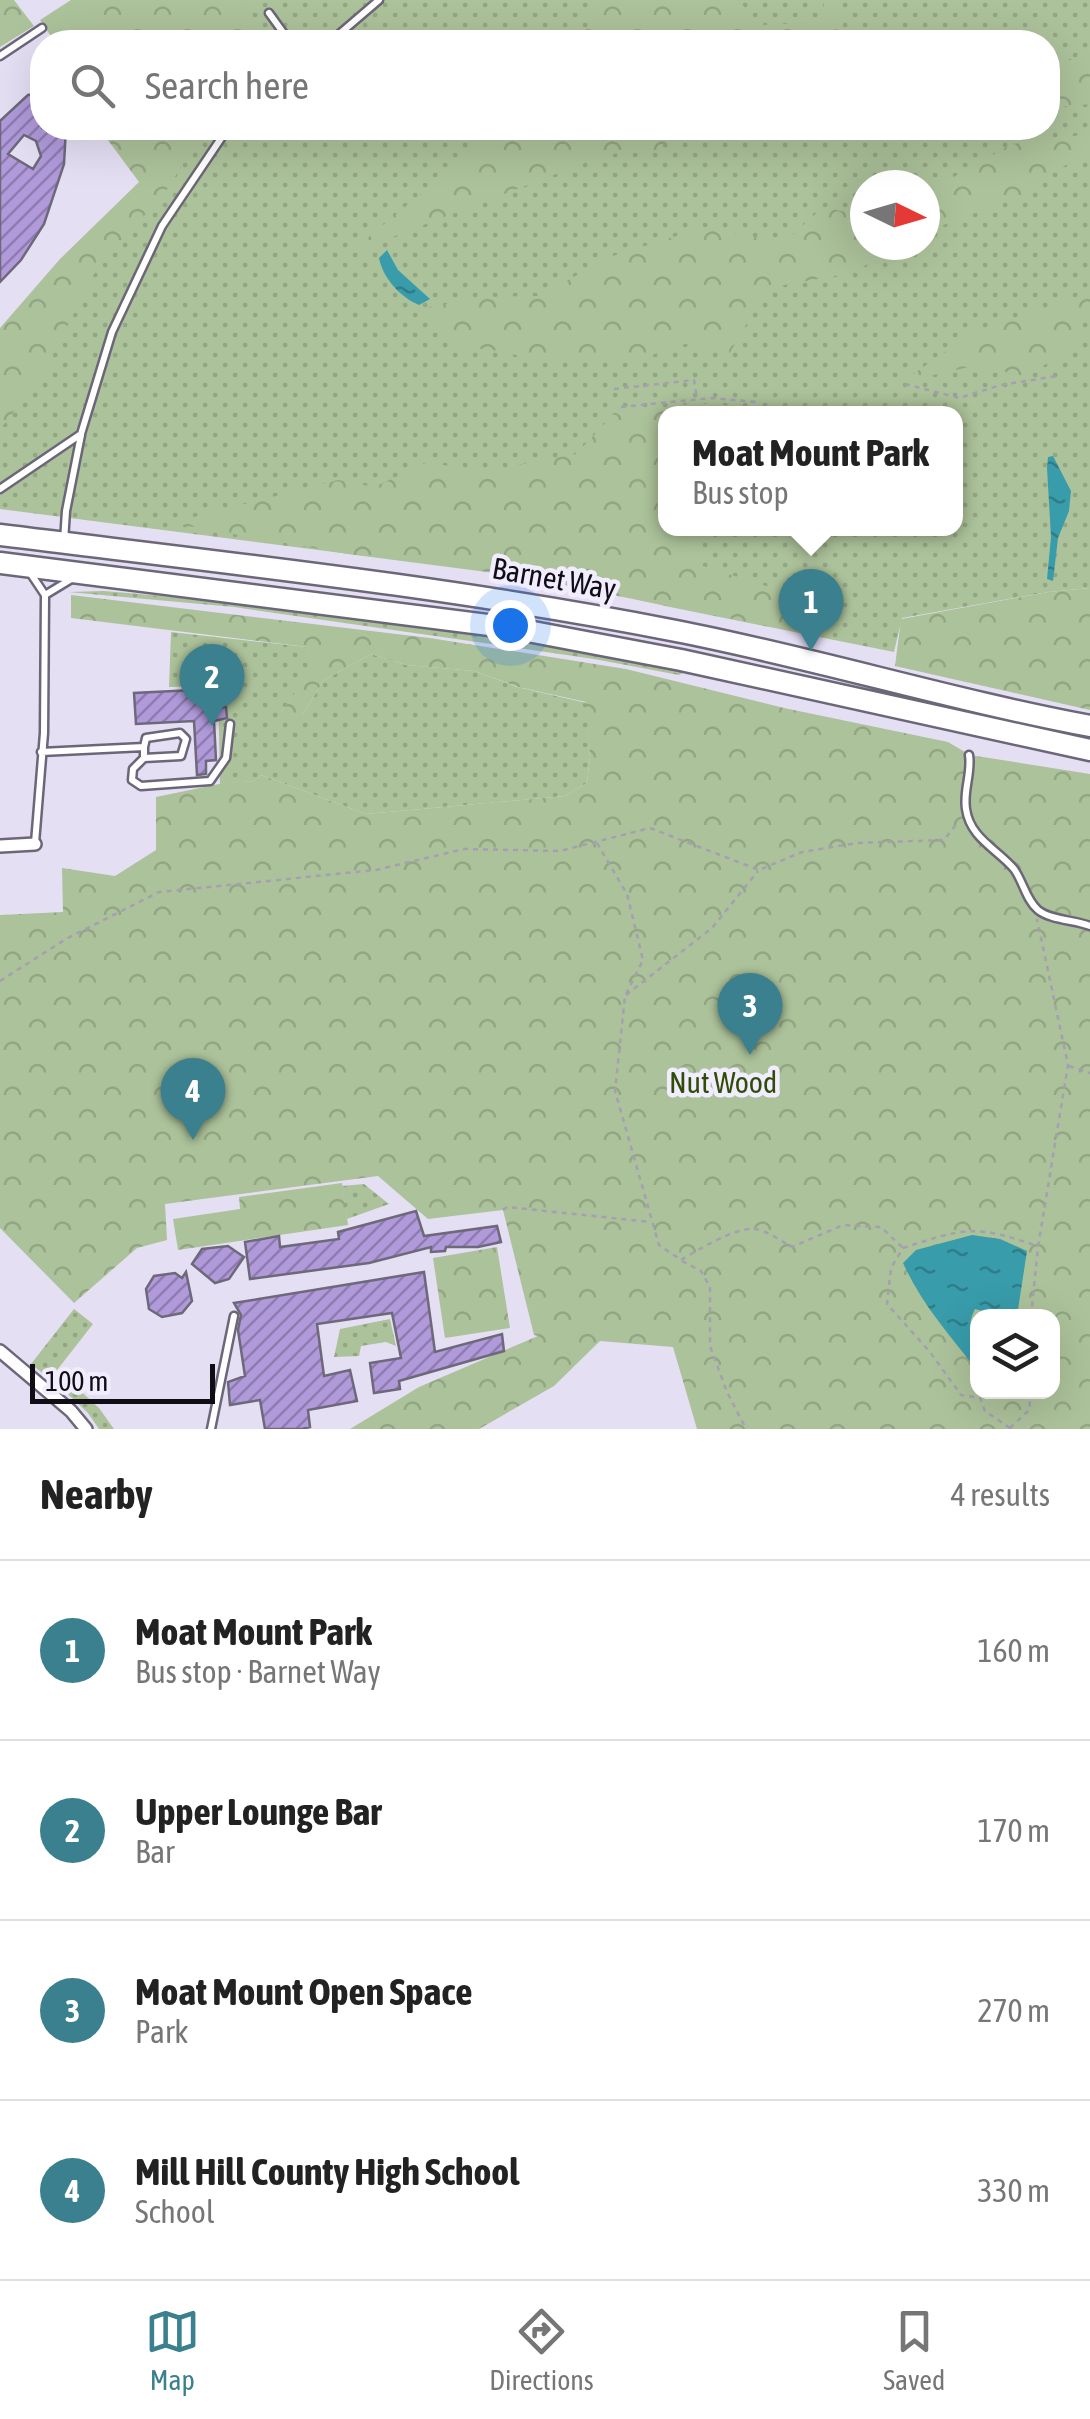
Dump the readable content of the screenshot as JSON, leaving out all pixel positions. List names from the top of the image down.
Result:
{
  "streets": {
    "highway": ["Barnet Way"]
  },
  "parks": ["Nut Wood"],
  "scale_bar": "100 m",
  "north": "right",
  "page": {
    "search": "Search here",
    "popup": ["Moat Mount Park", "Bus stop"],
    "pins": [
      "1",
      "2",
      "3",
      "4"
    ],
    "scale": "100 m",
    "heading": ["Nearby", "4 results"],
    "list": [
      {
        "mark": "1",
        "name": "Moat Mount Park",
        "note": "Bus stop · Barnet Way",
        "value": "160 m"
      },
      {
        "mark": "2",
        "name": "Upper Lounge Bar",
        "note": "Bar",
        "value": "170 m"
      },
      {
        "mark": "3",
        "name": "Moat Mount Open Space",
        "note": "Park",
        "value": "270 m"
      },
      {
        "mark": "4",
        "name": "Mill Hill County High School",
        "note": "School",
        "value": "330 m"
      }
    ],
    "nav": ["Map", "Directions", "Saved"]
  }
}
